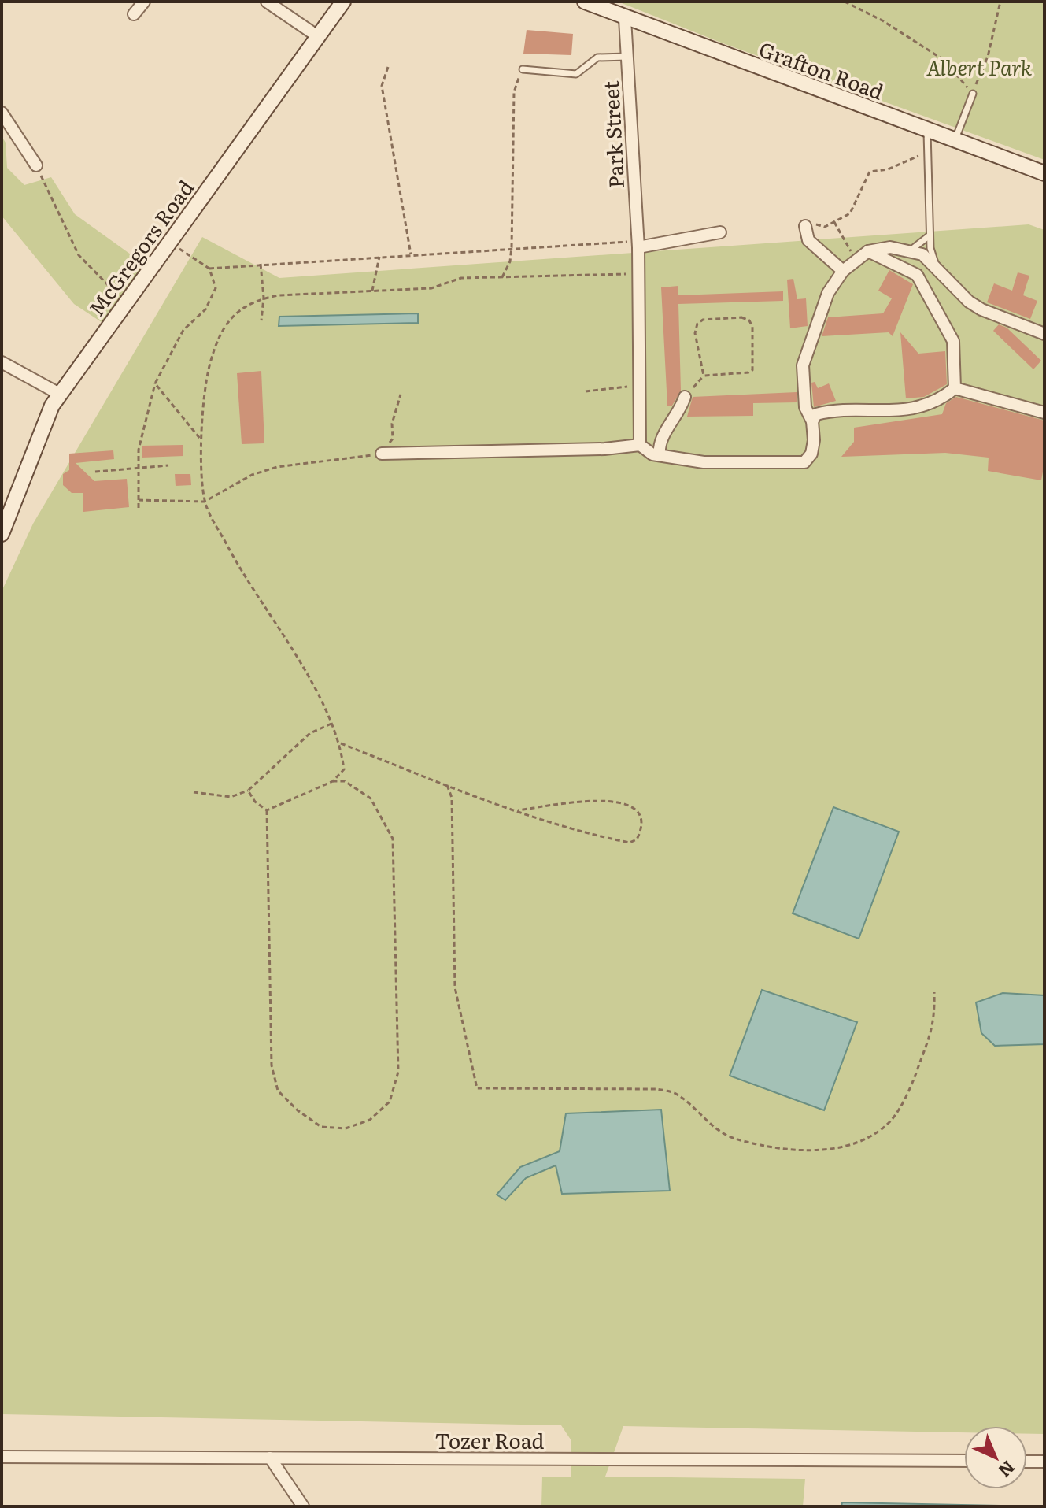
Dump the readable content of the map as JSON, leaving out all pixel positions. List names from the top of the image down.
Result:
{
  "streets": {
    "street": [
      "Grafton Road",
      "Park Street",
      "McGregors Road",
      "Tozer Road"
    ]
  },
  "crossings": [
    ["Grafton Road", "Park Street"]
  ],
  "parks": ["Albert Park"],
  "north": "bottom right"
}
